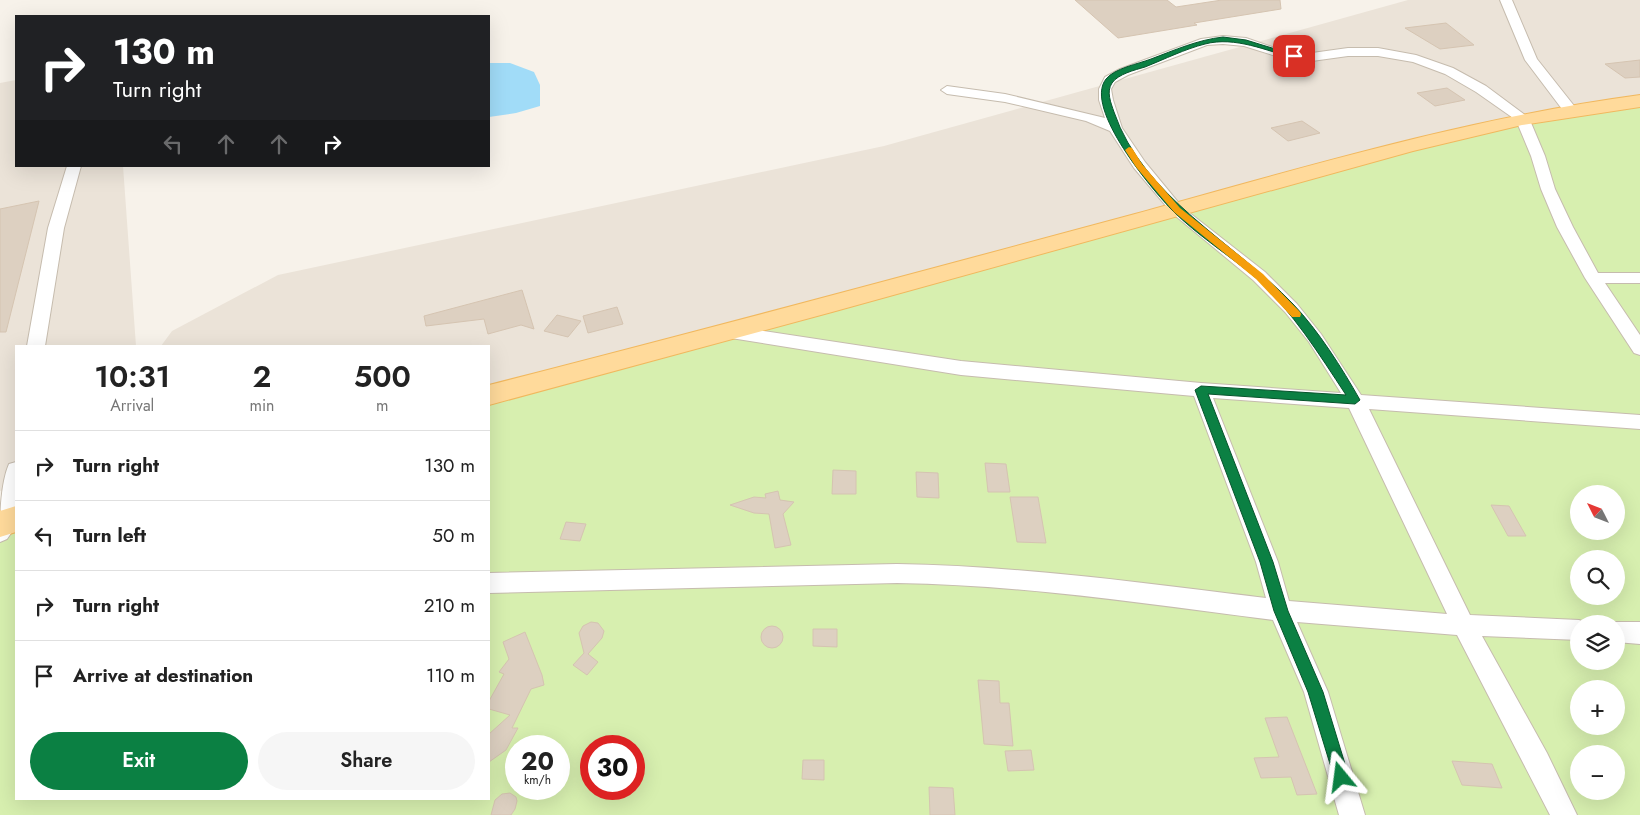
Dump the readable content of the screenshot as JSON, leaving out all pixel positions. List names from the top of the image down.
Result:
{
  "north": "top left",
  "page": {
    "turn": ["130 m", "Turn right"],
    "eta": [
      "10:31",
      "Arrival",
      "2",
      "min",
      "500",
      "m"
    ],
    "list": [
      {
        "name": "Turn right",
        "value": "130 m"
      },
      {
        "name": "Turn left",
        "value": "50 m"
      },
      {
        "name": "Turn right",
        "value": "210 m"
      },
      {
        "name": "Arrive at destination",
        "value": "110 m"
      }
    ],
    "map_buttons": ["+", "−"],
    "buttons": ["Exit", "Share"],
    "speed": "20 km/h",
    "limit": "30"
  }
}
